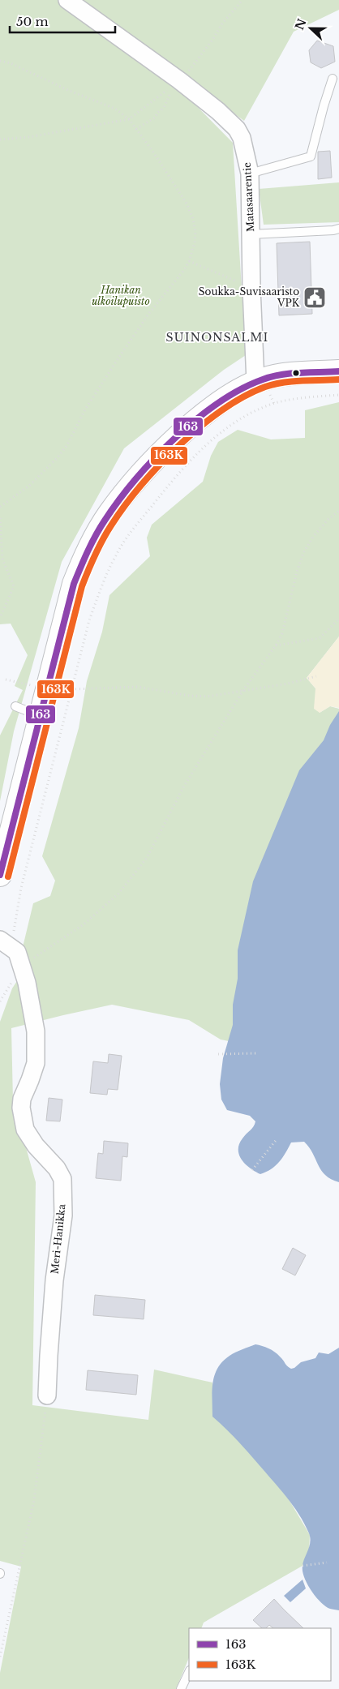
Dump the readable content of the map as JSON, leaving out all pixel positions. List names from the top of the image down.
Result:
{
  "streets": {
    "street": ["Matasaarentie", "Meri-Hanikka"]
  },
  "districts": ["SUINONSALMI"],
  "parks": ["Hanikan ulkoilupuisto"],
  "places": {
    "public building": ["Soukka-Suvisaaristo VPK"]
  },
  "lines": ["transit line 163", "transit line 163K"],
  "legend": ["163", "163K"],
  "scale_bar": "50 m",
  "north": "left"
}
